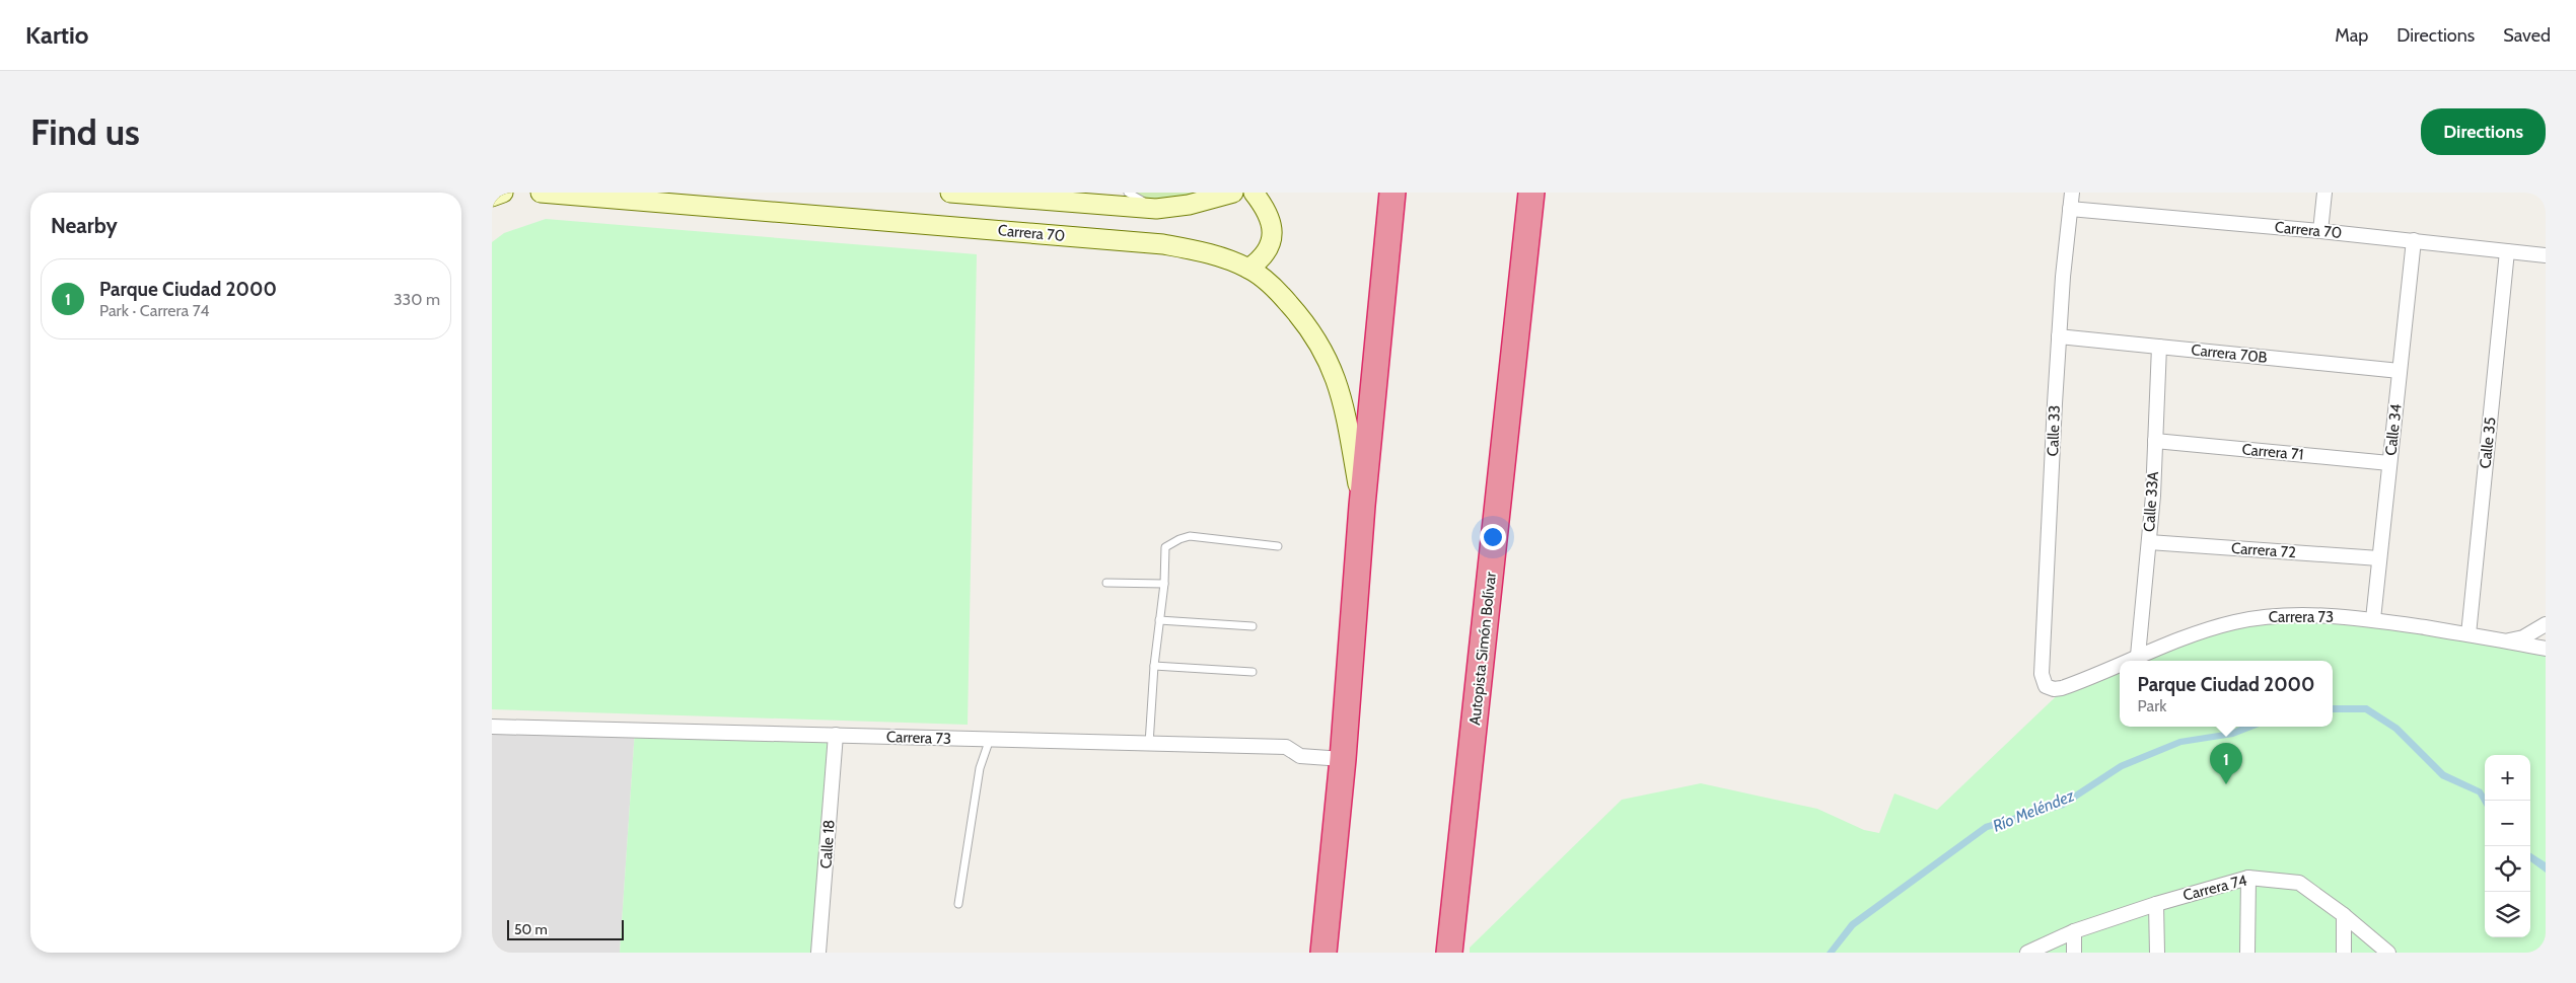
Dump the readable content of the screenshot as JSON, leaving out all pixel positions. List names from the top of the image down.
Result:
{
  "streets": {
    "highway": ["Autopista Simón Bolívar"],
    "street": [
      "Carrera 70",
      "Carrera 70B",
      "Calle 34",
      "Calle 33",
      "Calle 35",
      "Carrera 71",
      "Calle 33A",
      "Carrera 72",
      "Carrera 73",
      "Calle 18",
      "Carrera 74"
    ]
  },
  "crossings": [
    ["Carrera 70", "Calle 34"],
    ["Carrera 70", "Calle 33"],
    ["Carrera 70", "Calle 35"],
    ["Carrera 70B", "Calle 34"],
    ["Carrera 70B", "Calle 33"],
    ["Carrera 70B", "Calle 33A"],
    ["Calle 34", "Carrera 71"],
    ["Calle 34", "Carrera 72"],
    ["Calle 34", "Carrera 73"],
    ["Calle 33", "Carrera 73"],
    ["Calle 35", "Carrera 73"],
    ["Carrera 71", "Calle 33A"],
    ["Calle 33A", "Carrera 72"],
    ["Calle 33A", "Carrera 73"],
    ["Carrera 73", "Calle 18"]
  ],
  "water": ["Río Meléndez"],
  "scale_bar": "50 m",
  "page": {
    "header": "Kartio",
    "nav": ["Map", "Directions", "Saved"],
    "buttons": "Directions",
    "title": "Find us",
    "heading": "Nearby",
    "list": [
      {
        "mark": "1",
        "name": "Parque Ciudad 2000",
        "note": "Park · Carrera 74",
        "value": "330 m"
      }
    ],
    "popup": ["Parque Ciudad 2000", "Park"],
    "pins": "1",
    "map_buttons": ["+", "−"],
    "scale": "50 m"
  }
}
